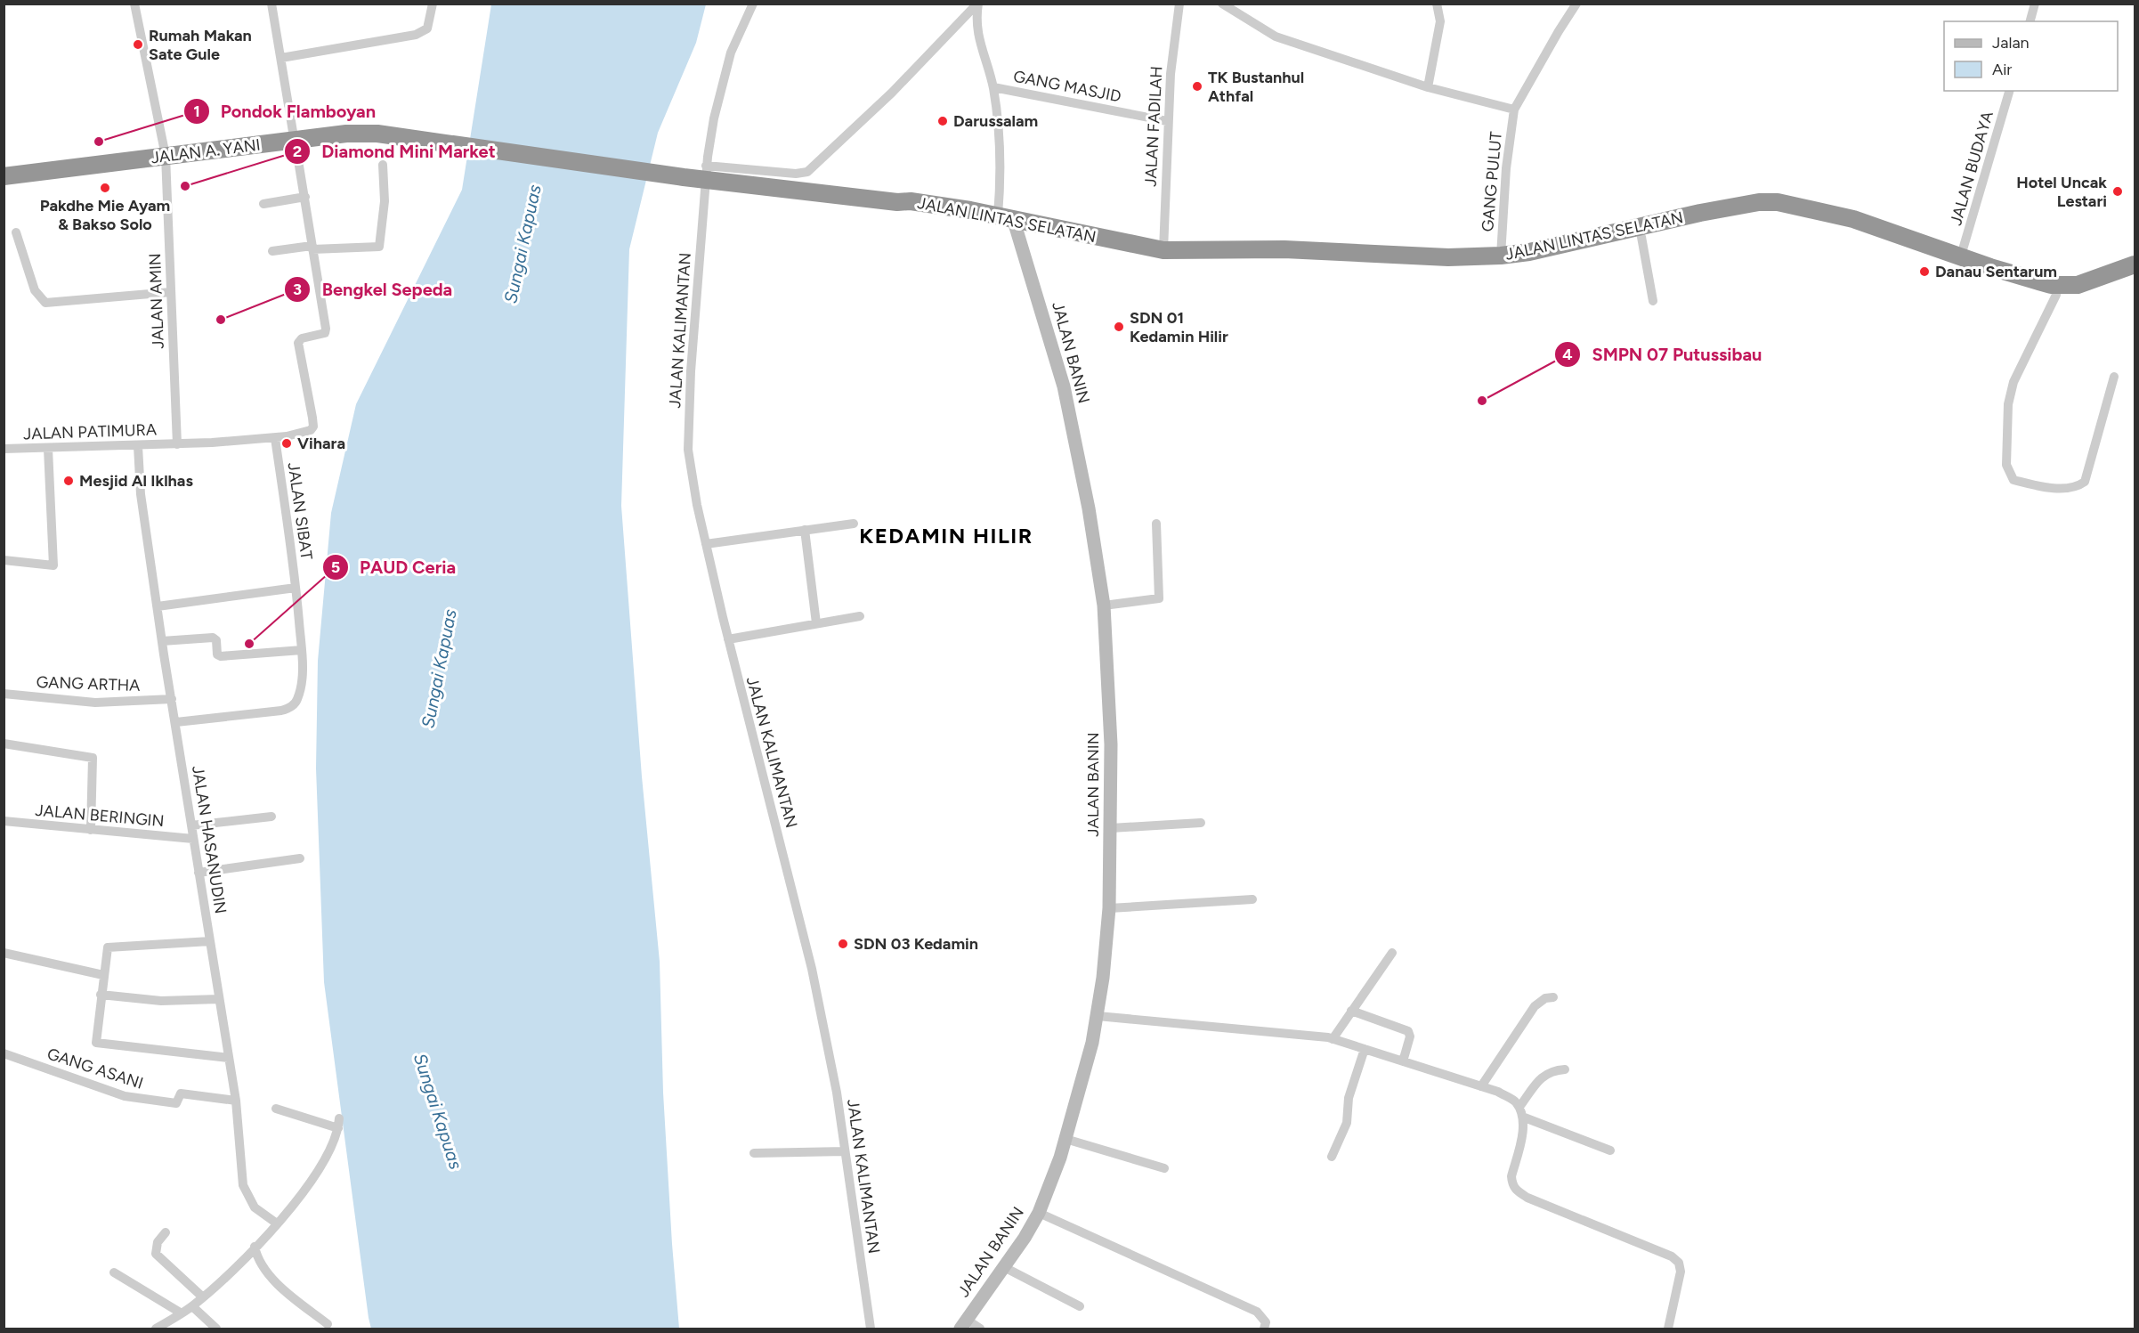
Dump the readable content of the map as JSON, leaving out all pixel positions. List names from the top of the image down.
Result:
{
  "streets": {
    "highway": ["JALAN A. YANI", "JALAN LINTAS SELATAN"],
    "street": [
      "GANG MASJID",
      "JALAN FADILAH",
      "JALAN BUDAYA",
      "GANG PULUT",
      "JALAN AMIN",
      "JALAN KALIMANTAN",
      "JALAN BANIN",
      "JALAN PATIMURA",
      "JALAN SIBAT",
      "GANG ARTHA",
      "JALAN BERINGIN",
      "JALAN HASANUDIN",
      "GANG ASANI"
    ]
  },
  "crossings": [
    ["GANG MASJID", "JALAN FADILAH"],
    ["GANG MASJID", "JALAN BANIN"],
    ["JALAN FADILAH", "JALAN LINTAS SELATAN"],
    ["JALAN A. YANI", "JALAN LINTAS SELATAN"],
    ["JALAN A. YANI", "JALAN AMIN"],
    ["JALAN BUDAYA", "JALAN LINTAS SELATAN"],
    ["GANG PULUT", "JALAN LINTAS SELATAN"],
    ["JALAN LINTAS SELATAN", "JALAN KALIMANTAN"],
    ["JALAN LINTAS SELATAN", "JALAN BANIN"],
    ["JALAN AMIN", "JALAN PATIMURA"],
    ["JALAN PATIMURA", "JALAN SIBAT"],
    ["JALAN PATIMURA", "JALAN HASANUDIN"],
    ["JALAN SIBAT", "JALAN HASANUDIN"],
    ["GANG ARTHA", "JALAN HASANUDIN"],
    ["JALAN BERINGIN", "JALAN HASANUDIN"],
    ["JALAN HASANUDIN", "GANG ASANI"]
  ],
  "districts": ["KEDAMIN HILIR"],
  "water": ["Sungai Kapuas"],
  "places": [
    "Rumah Makan Sate Gule",
    "TK Bustanhul Athfal",
    "Darussalam",
    "Pondok Flamboyan",
    "Diamond Mini Market",
    "Pakdhe Mie Ayam & Bakso Solo",
    "Hotel Uncak Lestari",
    "Danau Sentarum",
    "Bengkel Sepeda",
    "SDN 01 Kedamin Hilir",
    "SMPN 07 Putussibau",
    "Vihara",
    "Mesjid Al Iklhas",
    "PAUD Ceria",
    "SDN 03 Kedamin"
  ],
  "legend": ["Jalan", "Air"]
}
